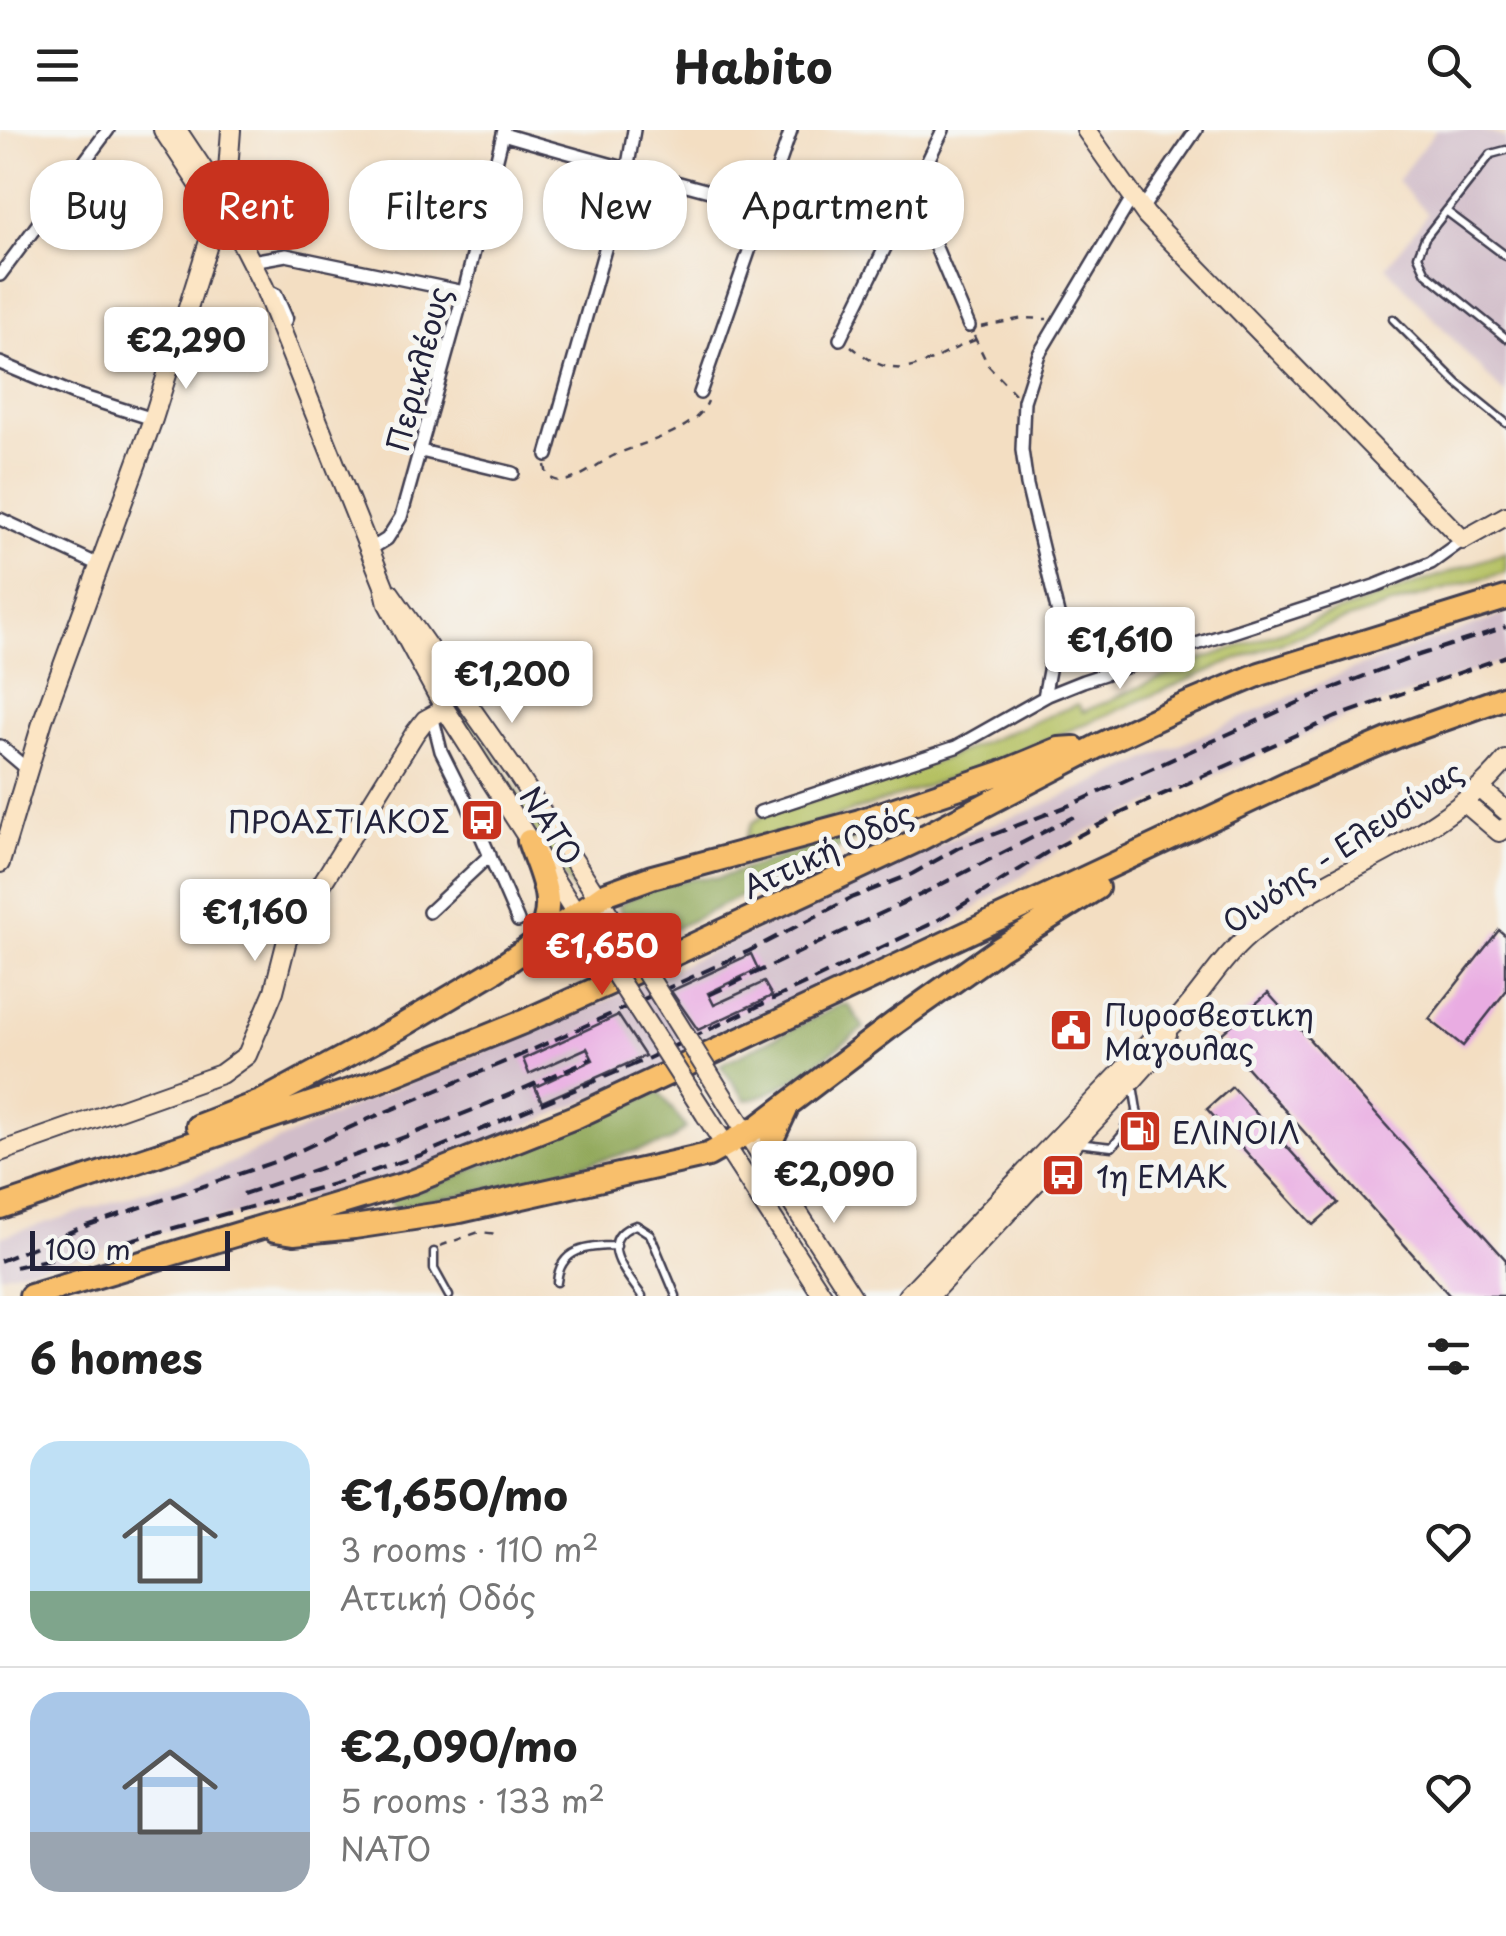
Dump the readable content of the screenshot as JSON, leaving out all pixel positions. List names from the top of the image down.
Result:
{
  "streets": {
    "highway": ["Αττική Οδός"],
    "main road": ["ΝΑΤΟ", "Οινόης - Ελευσίνας"],
    "street": ["Περικλέους"]
  },
  "places": {
    "bus stop": ["ΠΡΟΑΣΤΙΑΚΟΣ", "1η ΕΜΑΚ"],
    "public building": ["Πυροσβεστικη Μαγουλας"],
    "fuel station": ["ΕΛΙΝΟΙΛ"]
  },
  "scale_bar": "100 m",
  "page": {
    "header": "Habito",
    "chip": [
      "Buy",
      "Rent",
      "Filters",
      "New",
      "Apartment"
    ],
    "price": [
      "€2,290",
      "€1,610",
      "€1,200",
      "€1,160",
      "€1,650",
      "€2,090"
    ],
    "scale": "100 m",
    "heading": "6 homes",
    "list": [
      {
        "name": "€1,650/mo",
        "note": "3 rooms · 110 m² · Αττική Οδός"
      },
      {
        "name": "€2,090/mo",
        "note": "5 rooms · 133 m² · ΝΑΤΟ"
      }
    ]
  }
}
